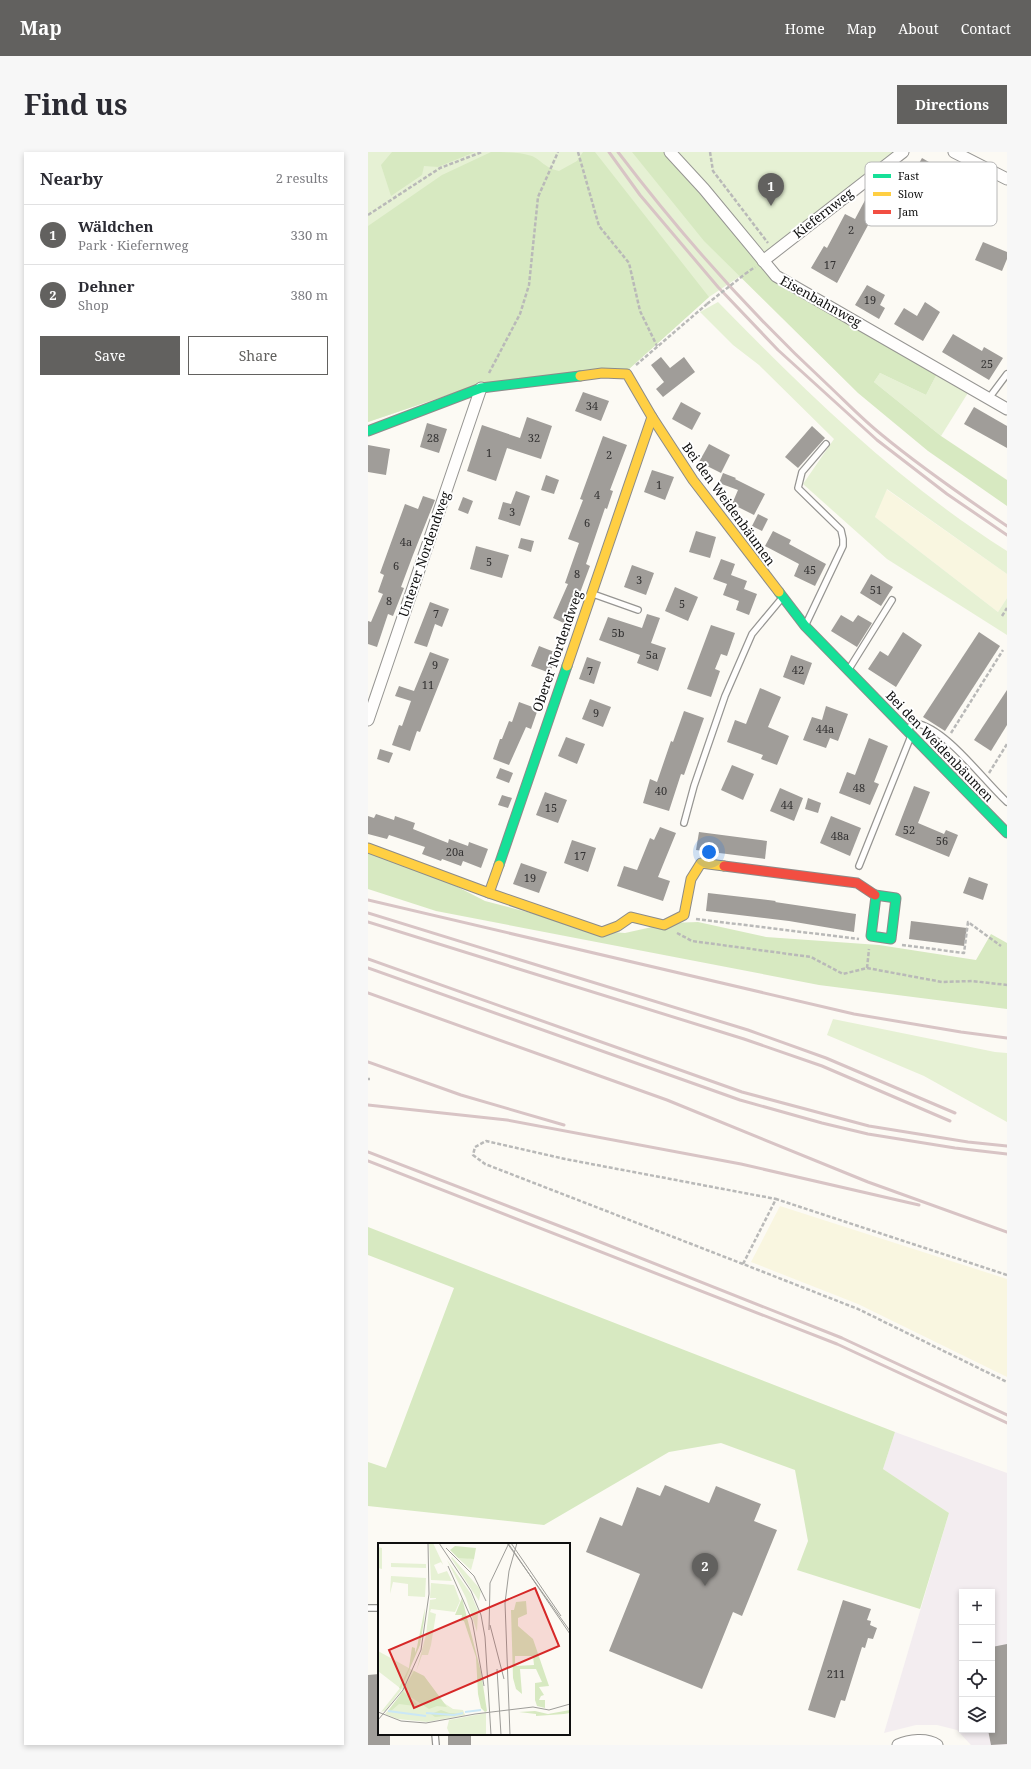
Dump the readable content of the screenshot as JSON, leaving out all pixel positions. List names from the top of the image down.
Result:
{
  "streets": {
    "street": [
      "Kiefernweg",
      "Eisenbahnweg",
      "Bei den Weidenbäumen",
      "Unterer Nordendweg",
      "Oberer Nordendweg"
    ]
  },
  "crossings": [
    ["Kiefernweg", "Eisenbahnweg"],
    ["Bei den Weidenbäumen", "Oberer Nordendweg"]
  ],
  "house_numbers": [
    "2",
    "17",
    "19",
    "25",
    "34",
    "28",
    "32",
    "1",
    "2",
    "1",
    "4",
    "3",
    "6",
    "4a",
    "5",
    "6",
    "45",
    "8",
    "3",
    "51",
    "8",
    "5",
    "7",
    "5b",
    "5a",
    "9",
    "42",
    "7",
    "11",
    "9",
    "44a",
    "48",
    "40",
    "44",
    "15",
    "52",
    "48a",
    "56",
    "20a",
    "17",
    "19",
    "211"
  ],
  "legend": ["Fast", "Slow", "Jam"],
  "page": {
    "header": "Map",
    "nav": [
      "Home",
      "Map",
      "About",
      "Contact"
    ],
    "title": "Find us",
    "buttons": [
      "Directions",
      ["Save", "Share"]
    ],
    "heading": ["Nearby", "2 results"],
    "pins": ["1", "2"],
    "list": [
      {
        "mark": "1",
        "name": "Wäldchen",
        "note": "Park · Kiefernweg",
        "value": "330 m"
      },
      {
        "mark": "2",
        "name": "Dehner",
        "note": "Shop",
        "value": "380 m"
      }
    ],
    "map_buttons": ["+", "−"]
  }
}
